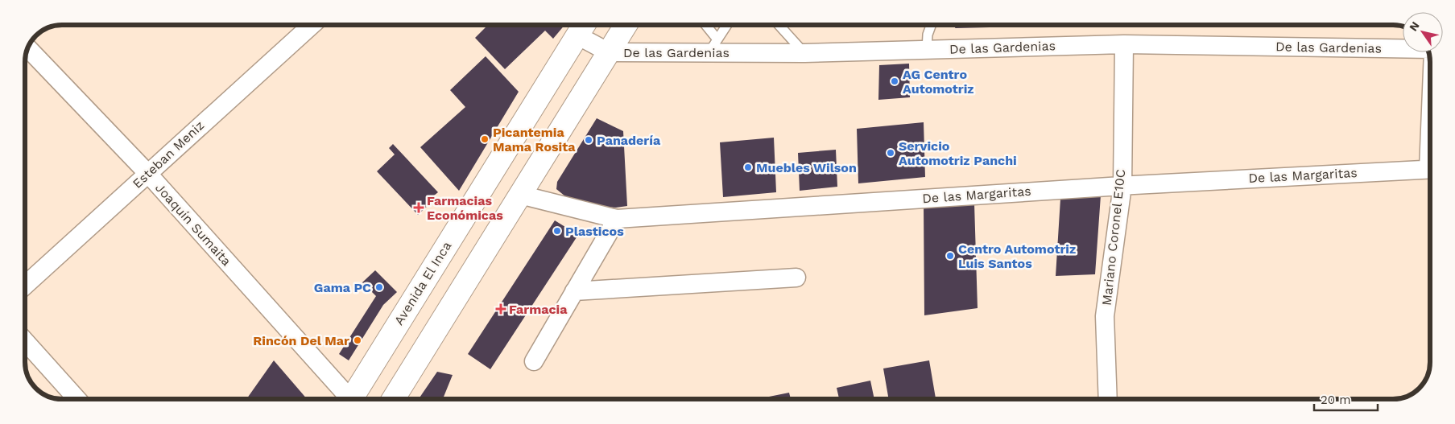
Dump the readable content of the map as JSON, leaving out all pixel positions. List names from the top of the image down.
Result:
{
  "streets": {
    "main road": ["Avenida El Inca"],
    "street": [
      "De las Gardenias",
      "Esteban Meniz",
      "De las Margaritas",
      "Joaquín Sumaita",
      "Mariano Coronel E10C"
    ]
  },
  "crossings": [
    ["De las Gardenias", "Mariano Coronel E10C"],
    ["De las Gardenias", "Avenida El Inca"],
    ["Esteban Meniz", "Joaquín Sumaita"],
    ["De las Margaritas", "Mariano Coronel E10C"]
  ],
  "places": {
    "other": [
      "AG Centro Automotriz",
      "Picantemia Mama Rosita",
      "Panadería",
      "Servicio Automotriz Panchi",
      "Muebles Wilson",
      "Plasticos",
      "Centro Automotriz Luis Santos",
      "Gama PC",
      "Rincón Del Mar"
    ],
    "health": ["Farmacias Económicas", "Farmacia"]
  },
  "scale_bar": "20 m",
  "north": "top left"
}
